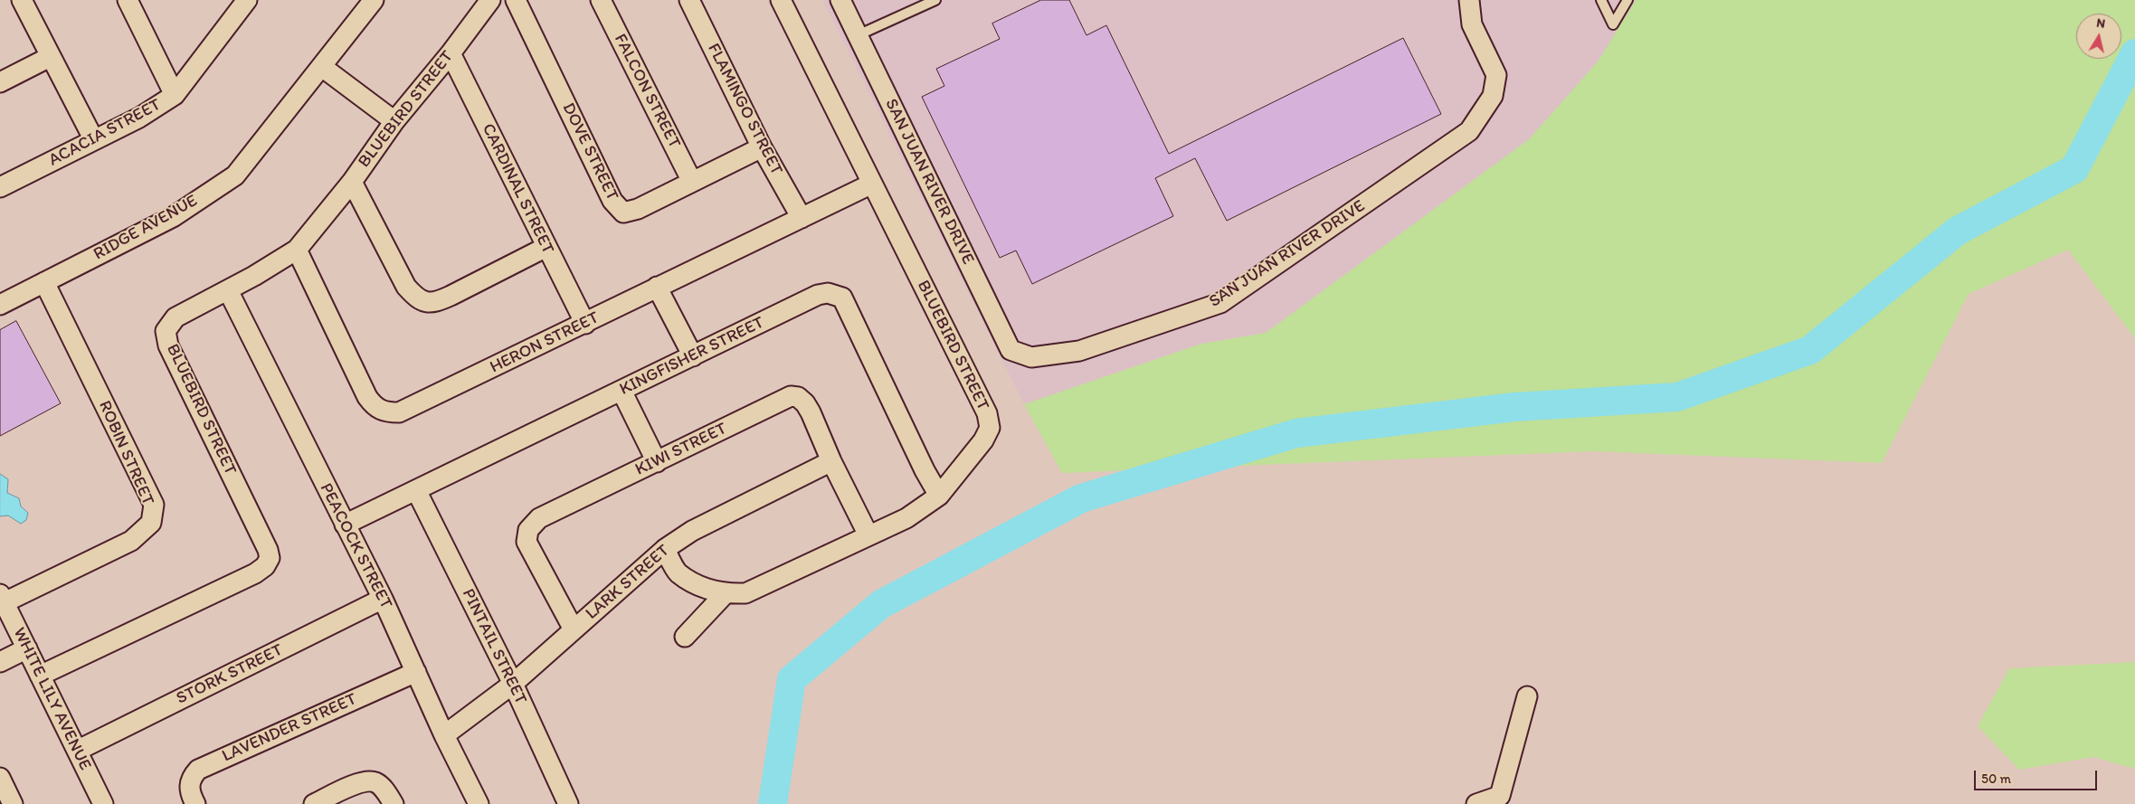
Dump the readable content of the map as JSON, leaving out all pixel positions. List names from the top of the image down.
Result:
{
  "streets": {
    "street": [
      "FALCON STREET",
      "BLUEBIRD STREET",
      "FLAMINGO STREET",
      "ACACIA STREET",
      "DOVE STREET",
      "SAN JUAN RIVER DRIVE",
      "CARDINAL STREET",
      "RIDGE AVENUE",
      "HERON STREET",
      "KINGFISHER STREET",
      "KIWI STREET",
      "ROBIN STREET",
      "PEACOCK STREET",
      "LARK STREET",
      "PINTAIL STREET",
      "STORK STREET",
      "WHITE LILY AVENUE",
      "LAVENDER STREET"
    ]
  },
  "crossings": [
    ["FALCON STREET", "DOVE STREET"],
    ["BLUEBIRD STREET", "CARDINAL STREET"],
    ["BLUEBIRD STREET", "HERON STREET"],
    ["BLUEBIRD STREET", "KINGFISHER STREET"],
    ["BLUEBIRD STREET", "KIWI STREET"],
    ["BLUEBIRD STREET", "PEACOCK STREET"],
    ["BLUEBIRD STREET", "LARK STREET"],
    ["BLUEBIRD STREET", "WHITE LILY AVENUE"],
    ["FLAMINGO STREET", "DOVE STREET"],
    ["FLAMINGO STREET", "HERON STREET"],
    ["CARDINAL STREET", "HERON STREET"],
    ["RIDGE AVENUE", "ROBIN STREET"],
    ["KINGFISHER STREET", "PEACOCK STREET"],
    ["KINGFISHER STREET", "PINTAIL STREET"],
    ["KIWI STREET", "LARK STREET"],
    ["ROBIN STREET", "WHITE LILY AVENUE"],
    ["PEACOCK STREET", "LARK STREET"],
    ["PEACOCK STREET", "STORK STREET"],
    ["PEACOCK STREET", "LAVENDER STREET"],
    ["LARK STREET", "PINTAIL STREET"],
    ["STORK STREET", "WHITE LILY AVENUE"]
  ],
  "scale_bar": "50 m",
  "north": "top"
}
